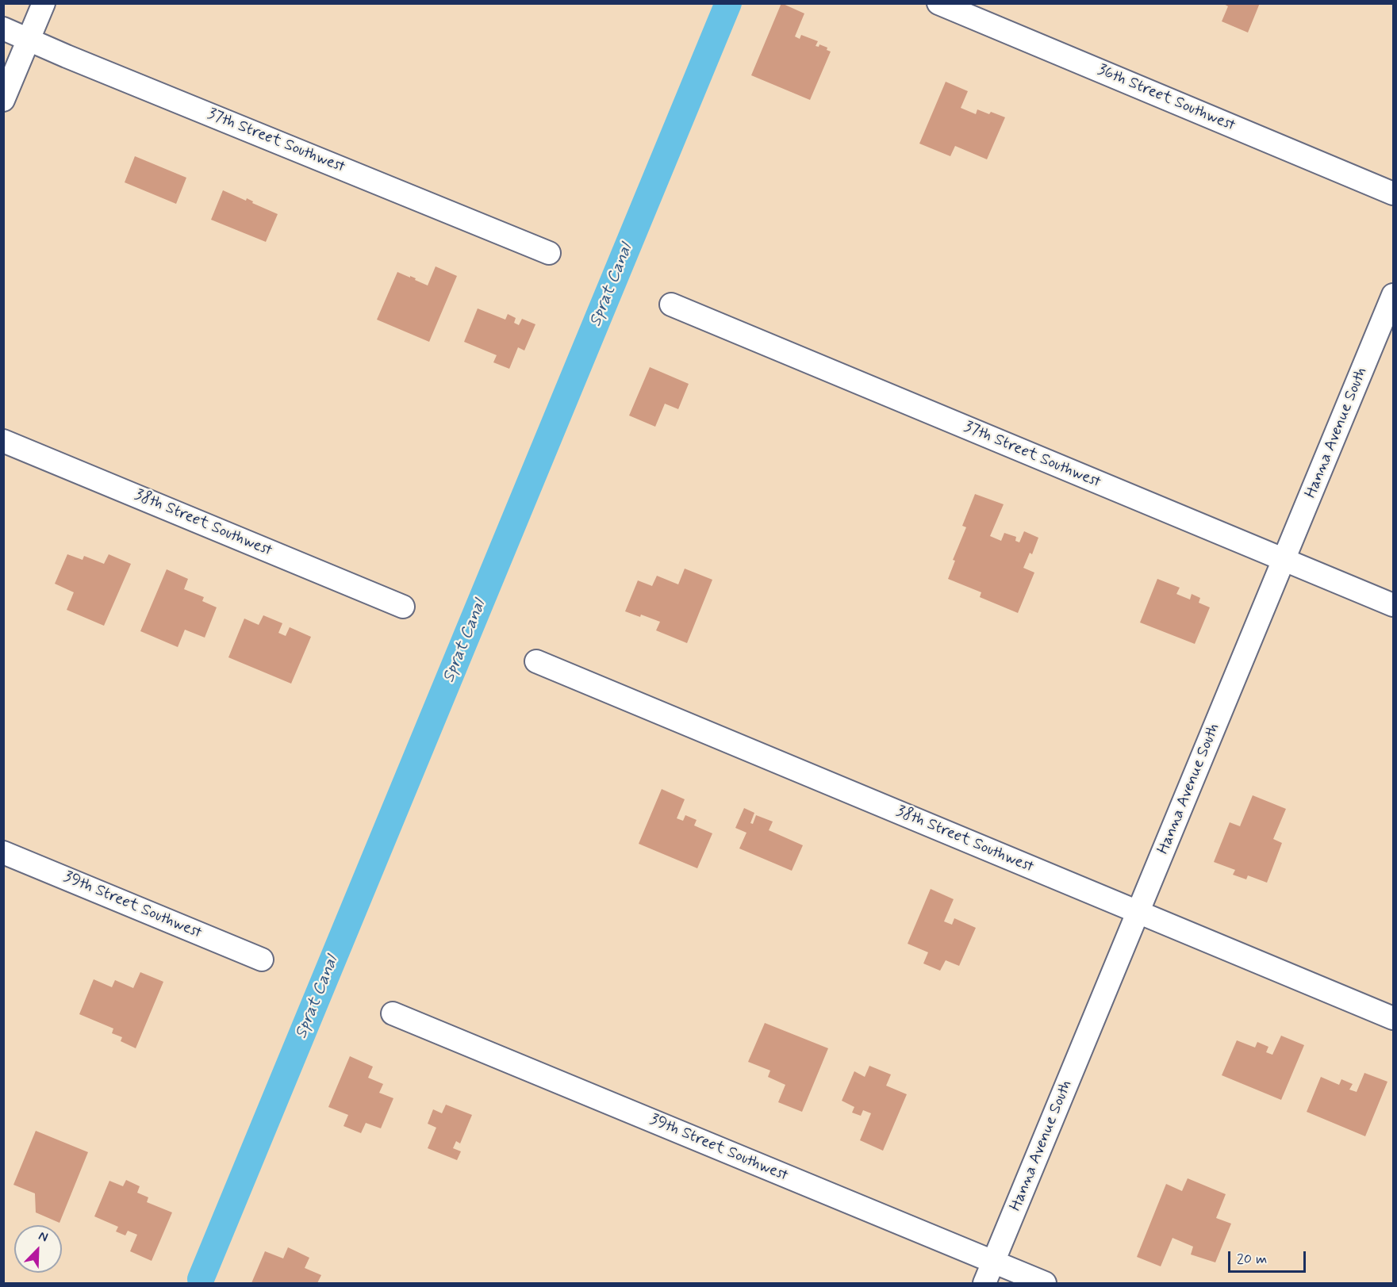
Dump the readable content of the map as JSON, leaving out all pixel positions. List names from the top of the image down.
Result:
{
  "streets": {
    "street": [
      "36th Street Southwest",
      "37th Street Southwest",
      "Hanna Avenue South",
      "38th Street Southwest",
      "39th Street Southwest"
    ]
  },
  "crossings": [
    ["37th Street Southwest", "Hanna Avenue South"],
    ["Hanna Avenue South", "38th Street Southwest"],
    ["Hanna Avenue South", "39th Street Southwest"]
  ],
  "water": ["Sprat Canal"],
  "scale_bar": "20 m",
  "north": "top right"
}
